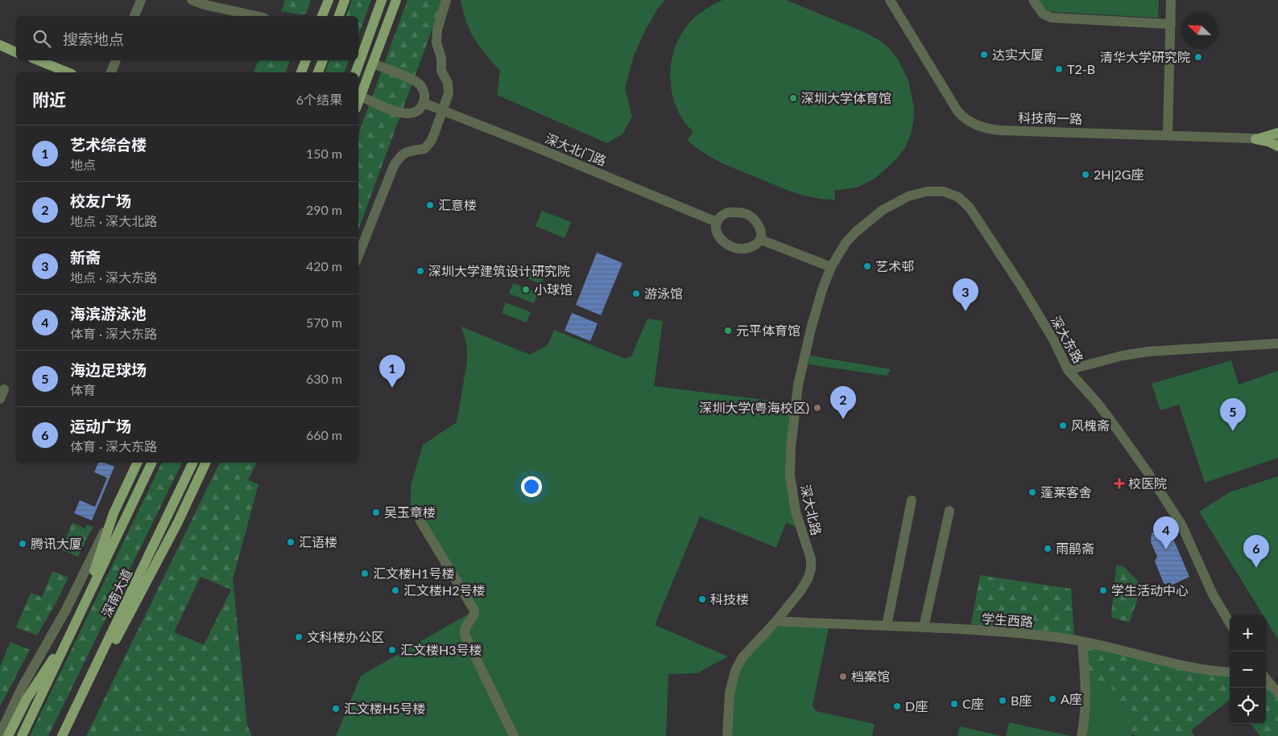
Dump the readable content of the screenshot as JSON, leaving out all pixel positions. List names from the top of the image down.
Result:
{
  "streets": {
    "main road": ["深南大道"],
    "street": [
      "科技南一路",
      "深大北门路",
      "深大东路",
      "深大北路",
      "学生西路"
    ]
  },
  "crossings": [
    ["深大东路", "深大北路"],
    ["深大北路", "学生西路"]
  ],
  "places": {
    "other": [
      "达实大厦",
      "清华大学研究院",
      "T2-B",
      "深圳大学体育馆",
      "2H|2G座",
      "汇意楼",
      "艺术邨",
      "深圳大学建筑设计研究院",
      "小球馆",
      "游泳馆",
      "元平体育馆",
      "深圳大学(粤海校区)",
      "风槐斋",
      "蓬莱客舍",
      "吴玉章楼",
      "汇语楼",
      "腾讯大厦",
      "雨鹃斋",
      "汇文楼H1号楼",
      "汇文楼H2号楼",
      "学生活动中心",
      "科技楼",
      "文科楼办公区",
      "汇文楼H3号楼",
      "档案馆",
      "A座",
      "B座",
      "C座",
      "D座",
      "汇文楼H5号楼"
    ],
    "health": ["校医院"]
  },
  "north": "top left",
  "page": {
    "search": "搜索地点",
    "heading": ["附近", "6个结果"],
    "list": [
      {
        "mark": "1",
        "name": "艺术综合楼",
        "note": "地点",
        "value": "150 m"
      },
      {
        "mark": "2",
        "name": "校友广场",
        "note": "地点 · 深大北路",
        "value": "290 m"
      },
      {
        "mark": "3",
        "name": "新斋",
        "note": "地点 · 深大东路",
        "value": "420 m"
      },
      {
        "mark": "4",
        "name": "海滨游泳池",
        "note": "体育 · 深大东路",
        "value": "570 m"
      },
      {
        "mark": "5",
        "name": "海边足球场",
        "note": "体育",
        "value": "630 m"
      },
      {
        "mark": "6",
        "name": "运动广场",
        "note": "体育 · 深大东路",
        "value": "660 m"
      }
    ],
    "pins": [
      "3",
      "1",
      "2",
      "5",
      "4",
      "6"
    ],
    "map_buttons": ["+", "−"]
  }
}
